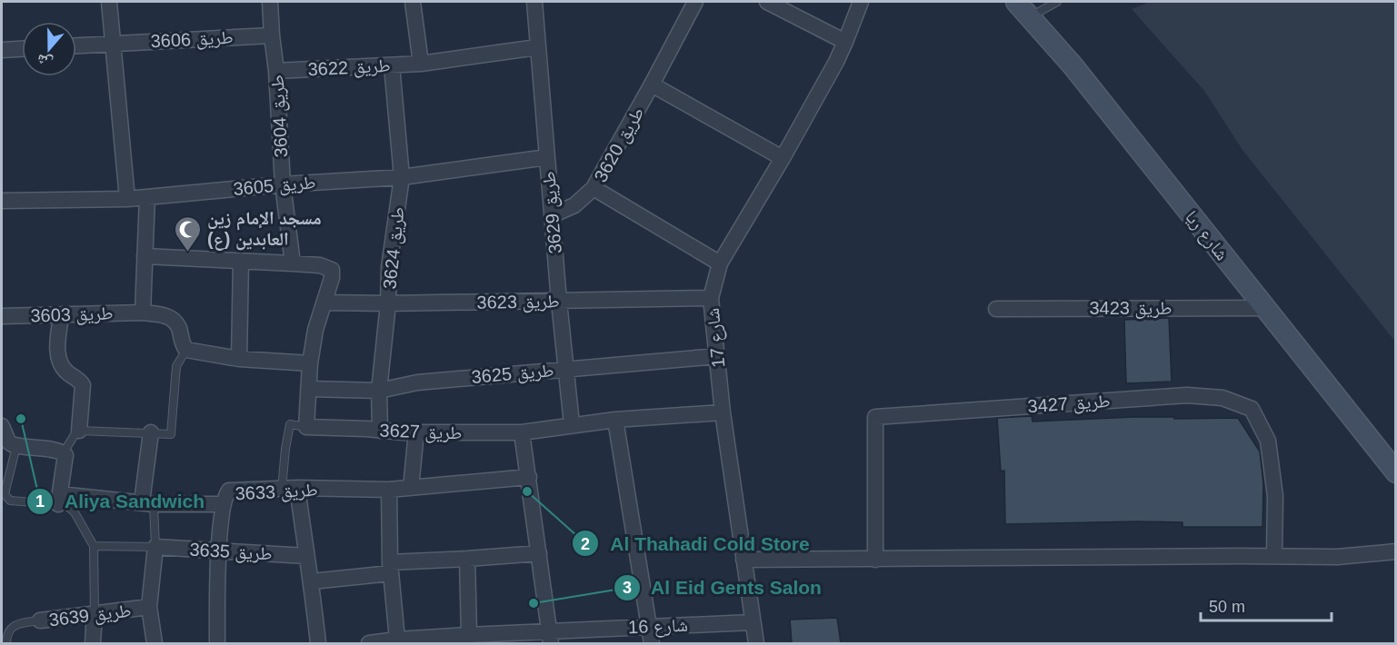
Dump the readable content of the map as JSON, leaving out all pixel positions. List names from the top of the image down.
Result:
{
  "streets": {
    "main road": ["شارع ريا"],
    "street": [
      "طريق 3606",
      "طريق 3622",
      "طريق 3604",
      "طريق 3620",
      "طريق 3605",
      "طريق 3629",
      "طريق 3624",
      "طريق 3623",
      "طريق 3423",
      "طريق 3603",
      "شارع 17",
      "طريق 3625",
      "طريق 3427",
      "طريق 3627",
      "طريق 3633",
      "طريق 3635",
      "طريق 3639",
      "شارع 16"
    ]
  },
  "crossings": [
    ["طريق 3606", "طريق 3604"],
    ["طريق 3622", "طريق 3604"],
    ["طريق 3622", "طريق 3629"],
    ["طريق 3622", "طريق 3624"],
    ["طريق 3604", "طريق 3605"],
    ["طريق 3620", "طريق 3629"],
    ["طريق 3605", "طريق 3629"],
    ["طريق 3605", "طريق 3624"],
    ["طريق 3629", "طريق 3623"],
    ["طريق 3629", "طريق 3625"],
    ["طريق 3629", "طريق 3627"],
    ["شارع ريا", "طريق 3423"],
    ["طريق 3624", "طريق 3623"],
    ["طريق 3624", "طريق 3625"],
    ["طريق 3624", "طريق 3627"],
    ["طريق 3623", "شارع 17"],
    ["شارع 17", "طريق 3625"],
    ["شارع 17", "طريق 3627"],
    ["شارع 17", "شارع 16"],
    ["طريق 3627", "طريق 3633"],
    ["طريق 3633", "طريق 3635"]
  ],
  "places": {
    "mosque": ["مسجد الإمام زين العابدين (ع)"],
    "other": ["Aliya Sandwich", "Al Thahadi Cold Store", "Al Eid Gents Salon"]
  },
  "scale_bar": "50 m",
  "north": "bottom"
}
